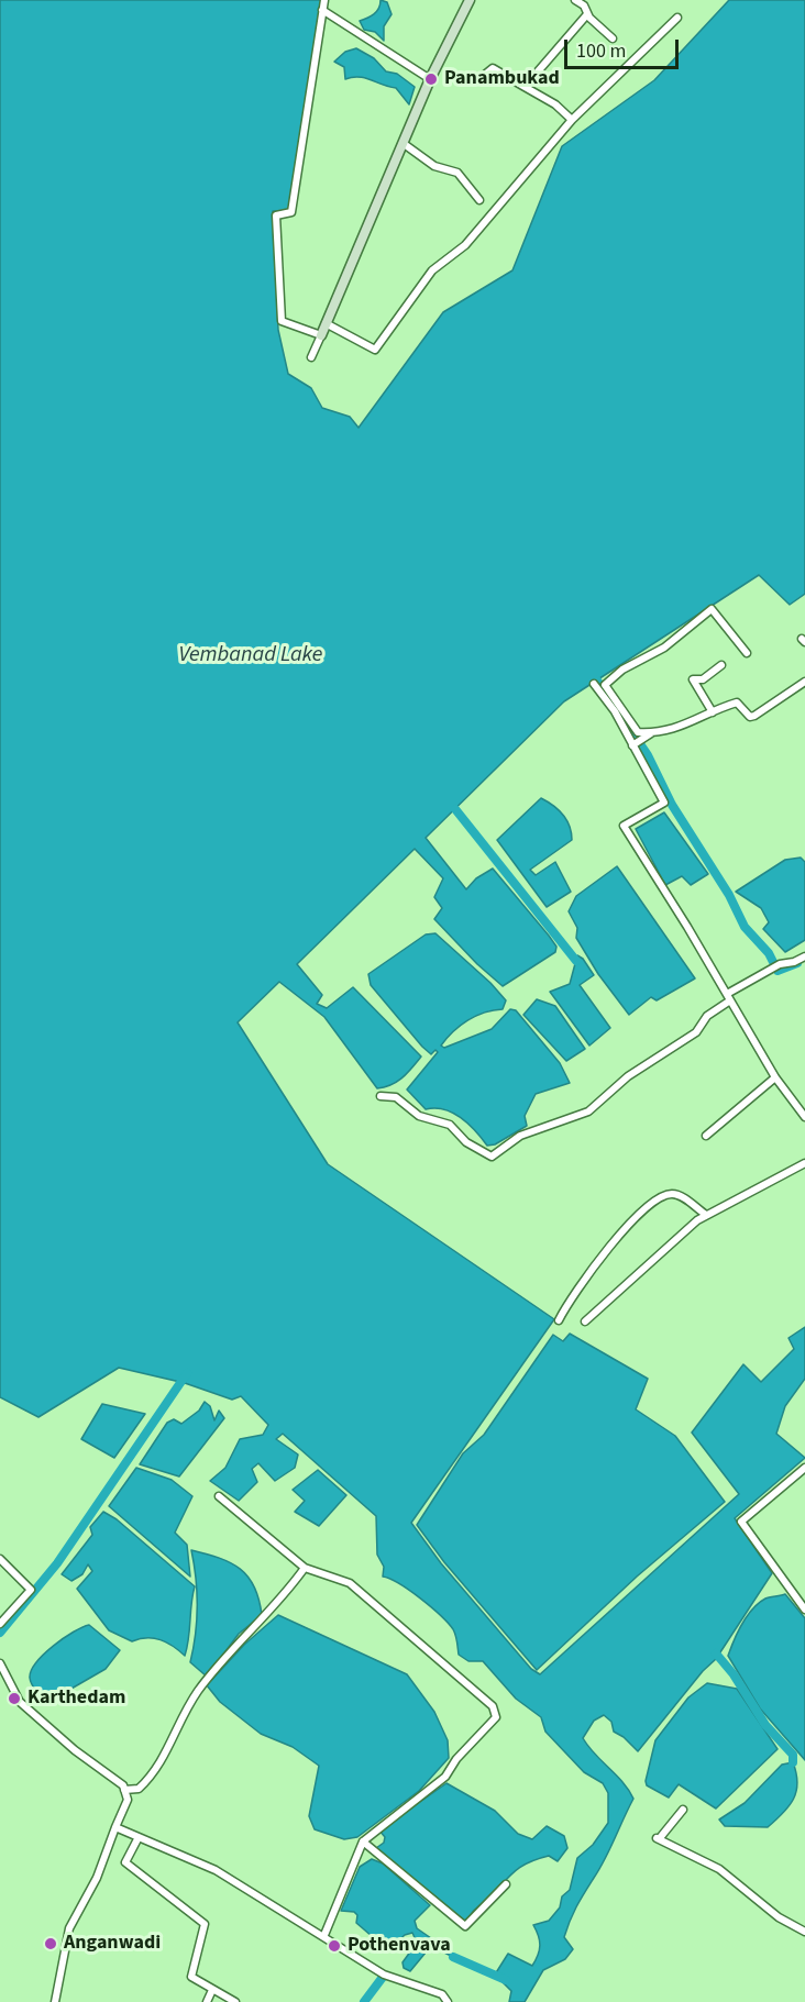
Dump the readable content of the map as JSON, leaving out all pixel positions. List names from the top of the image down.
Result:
{
  "water": ["Vembanad Lake"],
  "places": [
    "Panambukad",
    "Karthedam",
    "Anganwadi",
    "Pothenvava"
  ],
  "scale_bar": "100 m"
}
